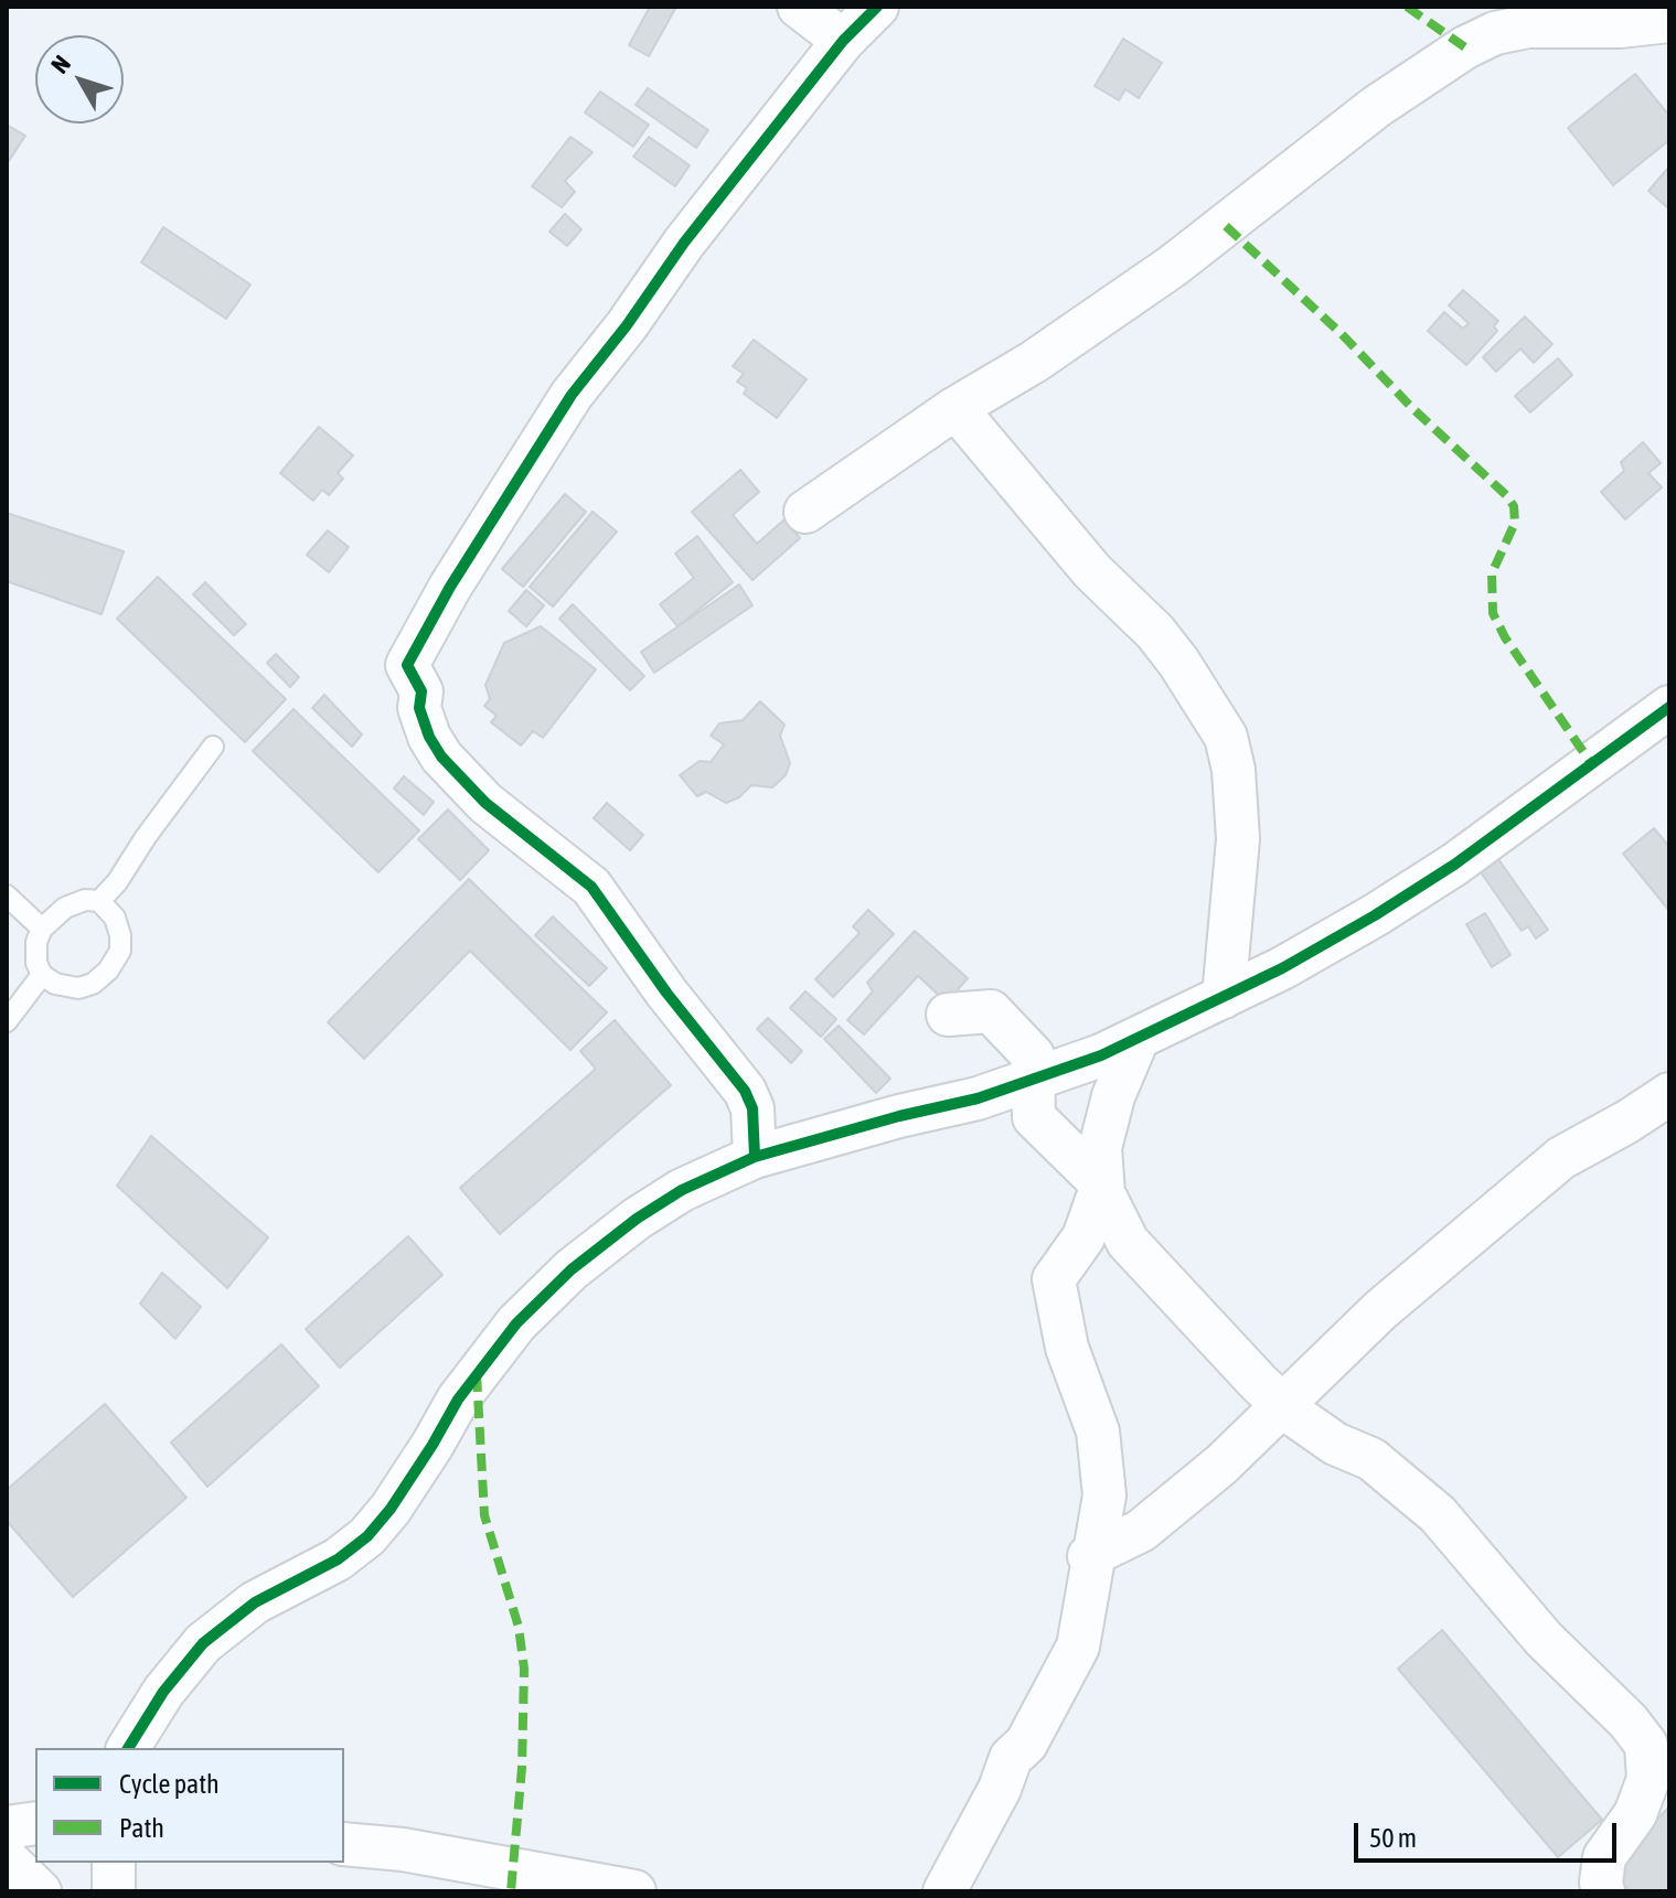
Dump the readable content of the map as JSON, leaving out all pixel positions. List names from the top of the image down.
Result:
{
  "legend": ["Cycle path", "Path"],
  "scale_bar": "50 m",
  "north": "top left"
}
